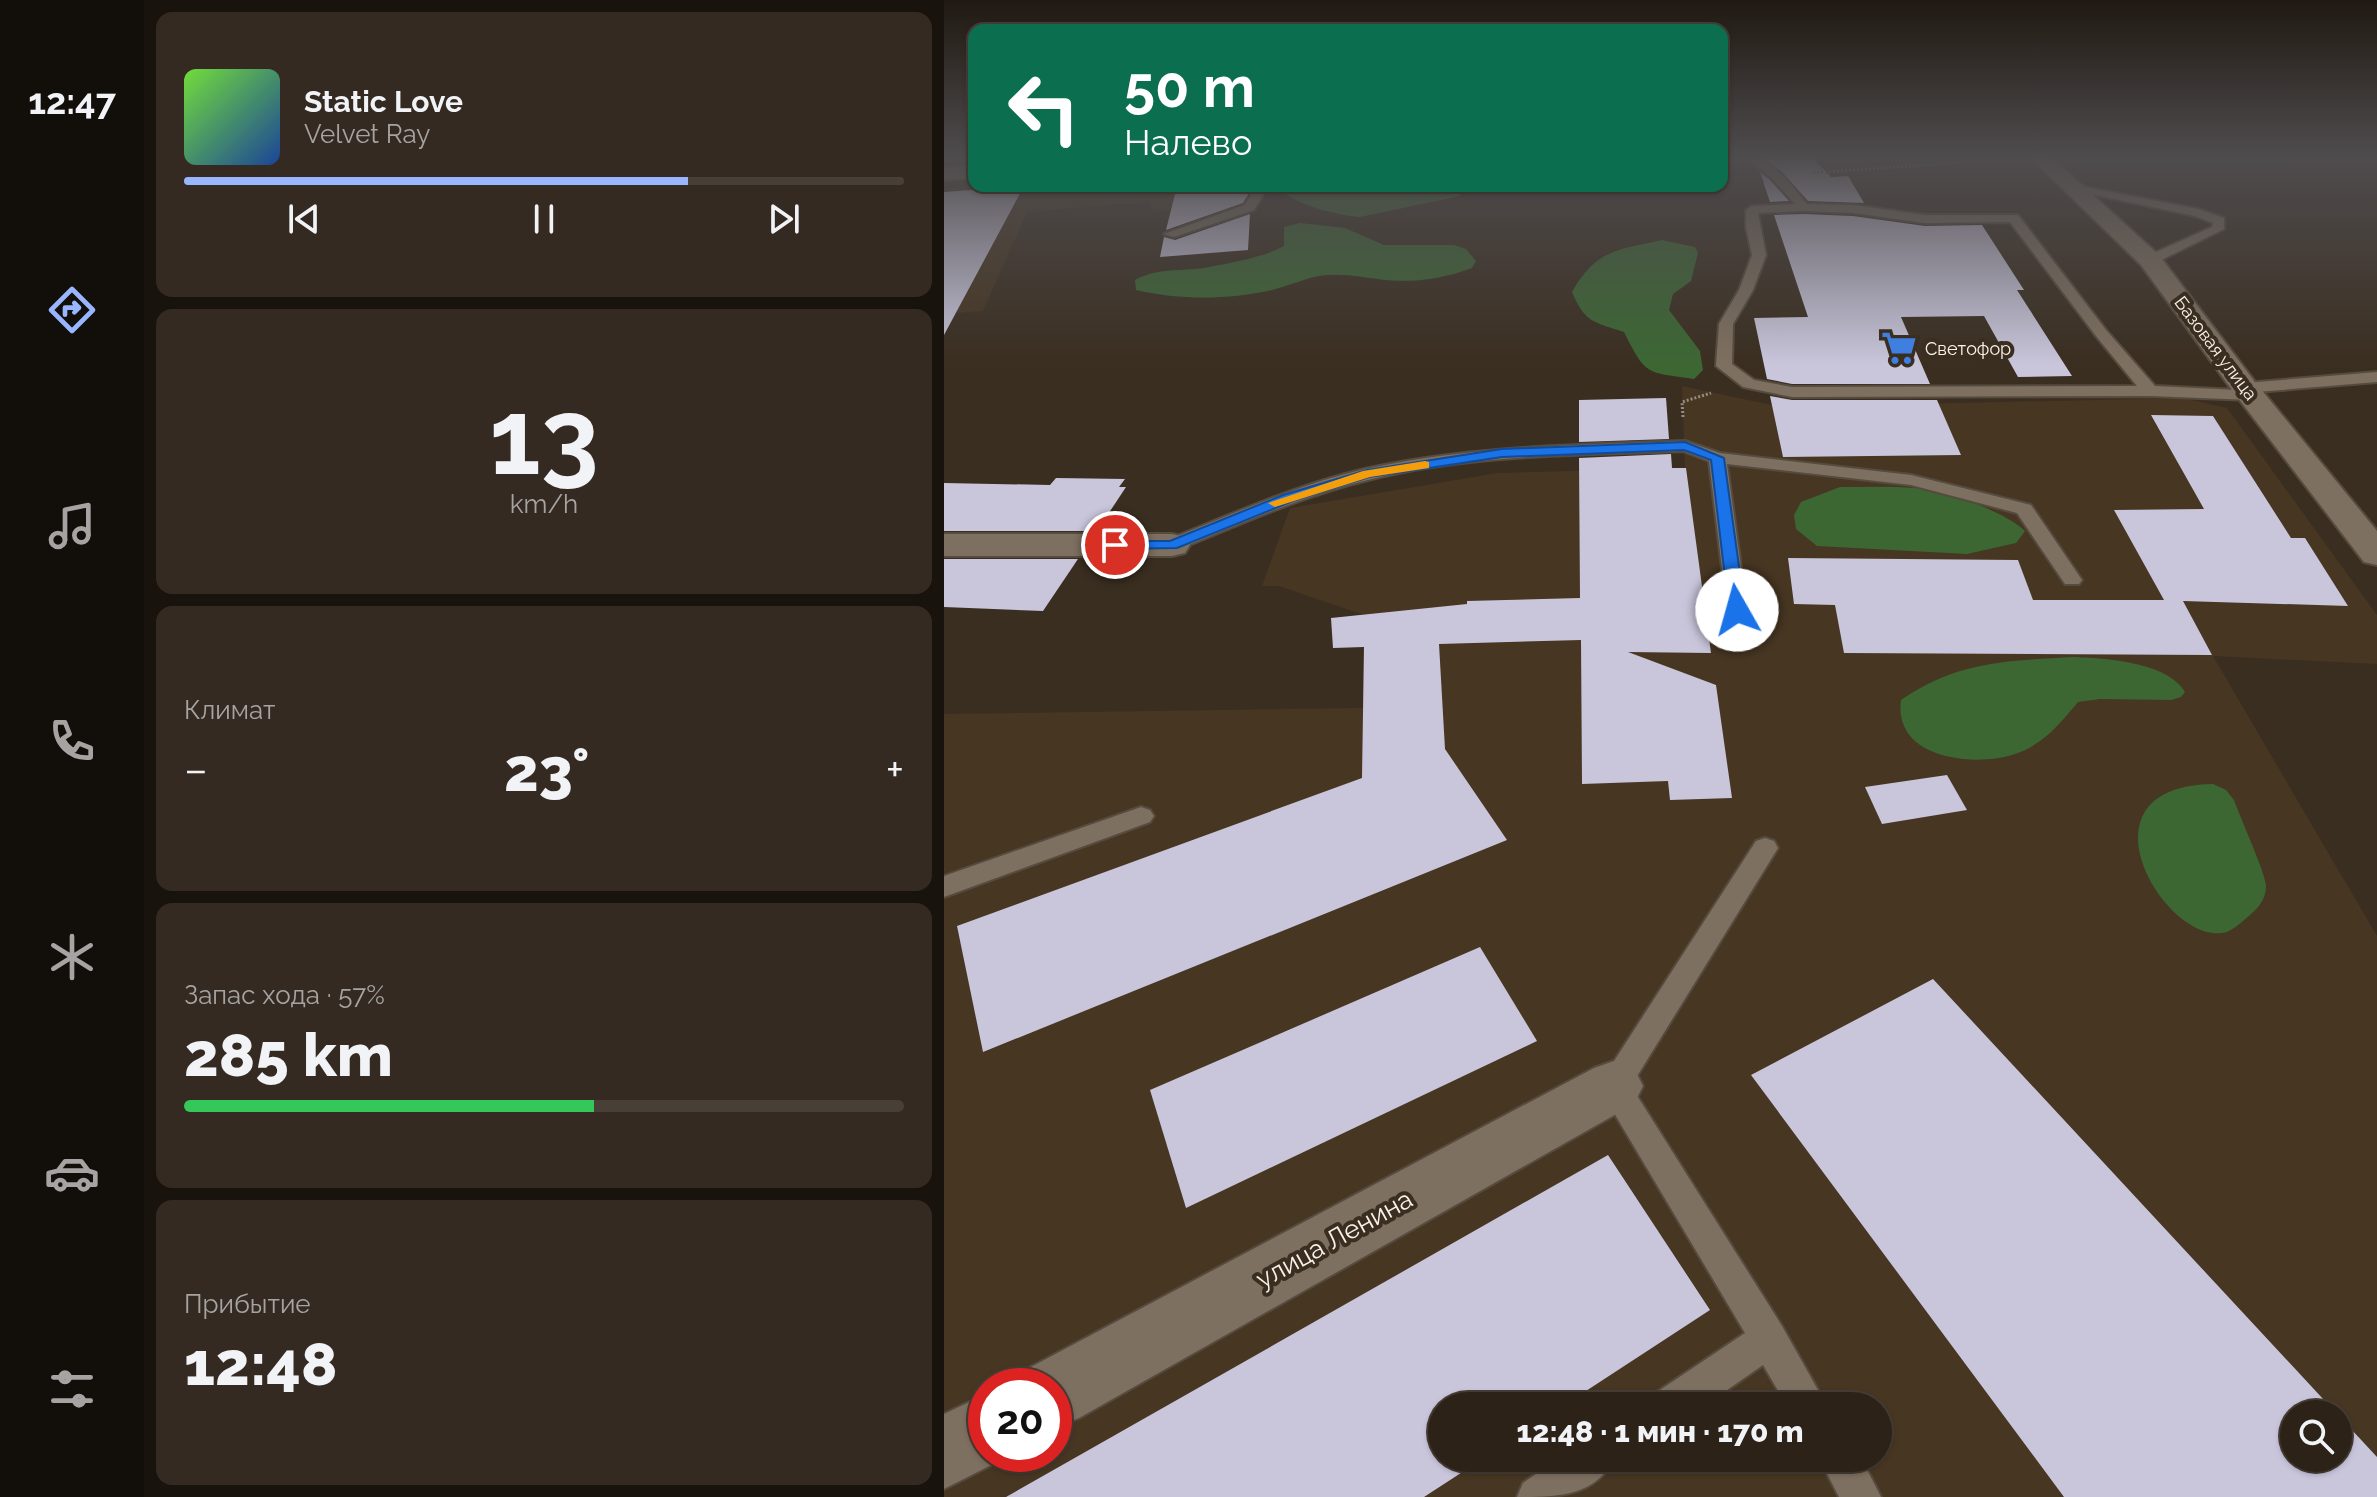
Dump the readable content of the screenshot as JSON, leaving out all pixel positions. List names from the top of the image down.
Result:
{
  "streets": {
    "street": ["Базовая улица", "улица Ленина"]
  },
  "places": {
    "supermarket": ["Светофор"]
  },
  "page": {
    "tabs": "12:47",
    "turn": ["50 m", "Налево"],
    "song": ["Static Love", "Velvet Ray"],
    "tile": [
      ["13", "km/h"],
      "Климат",
      ["Запас хода · 57%", "285 km"],
      ["Прибытие", "12:48"]
    ],
    "heat": ["−", "23°", "+"],
    "limit": "20",
    "trip": "12:48 · 1 мин · 170 m"
  }
}
